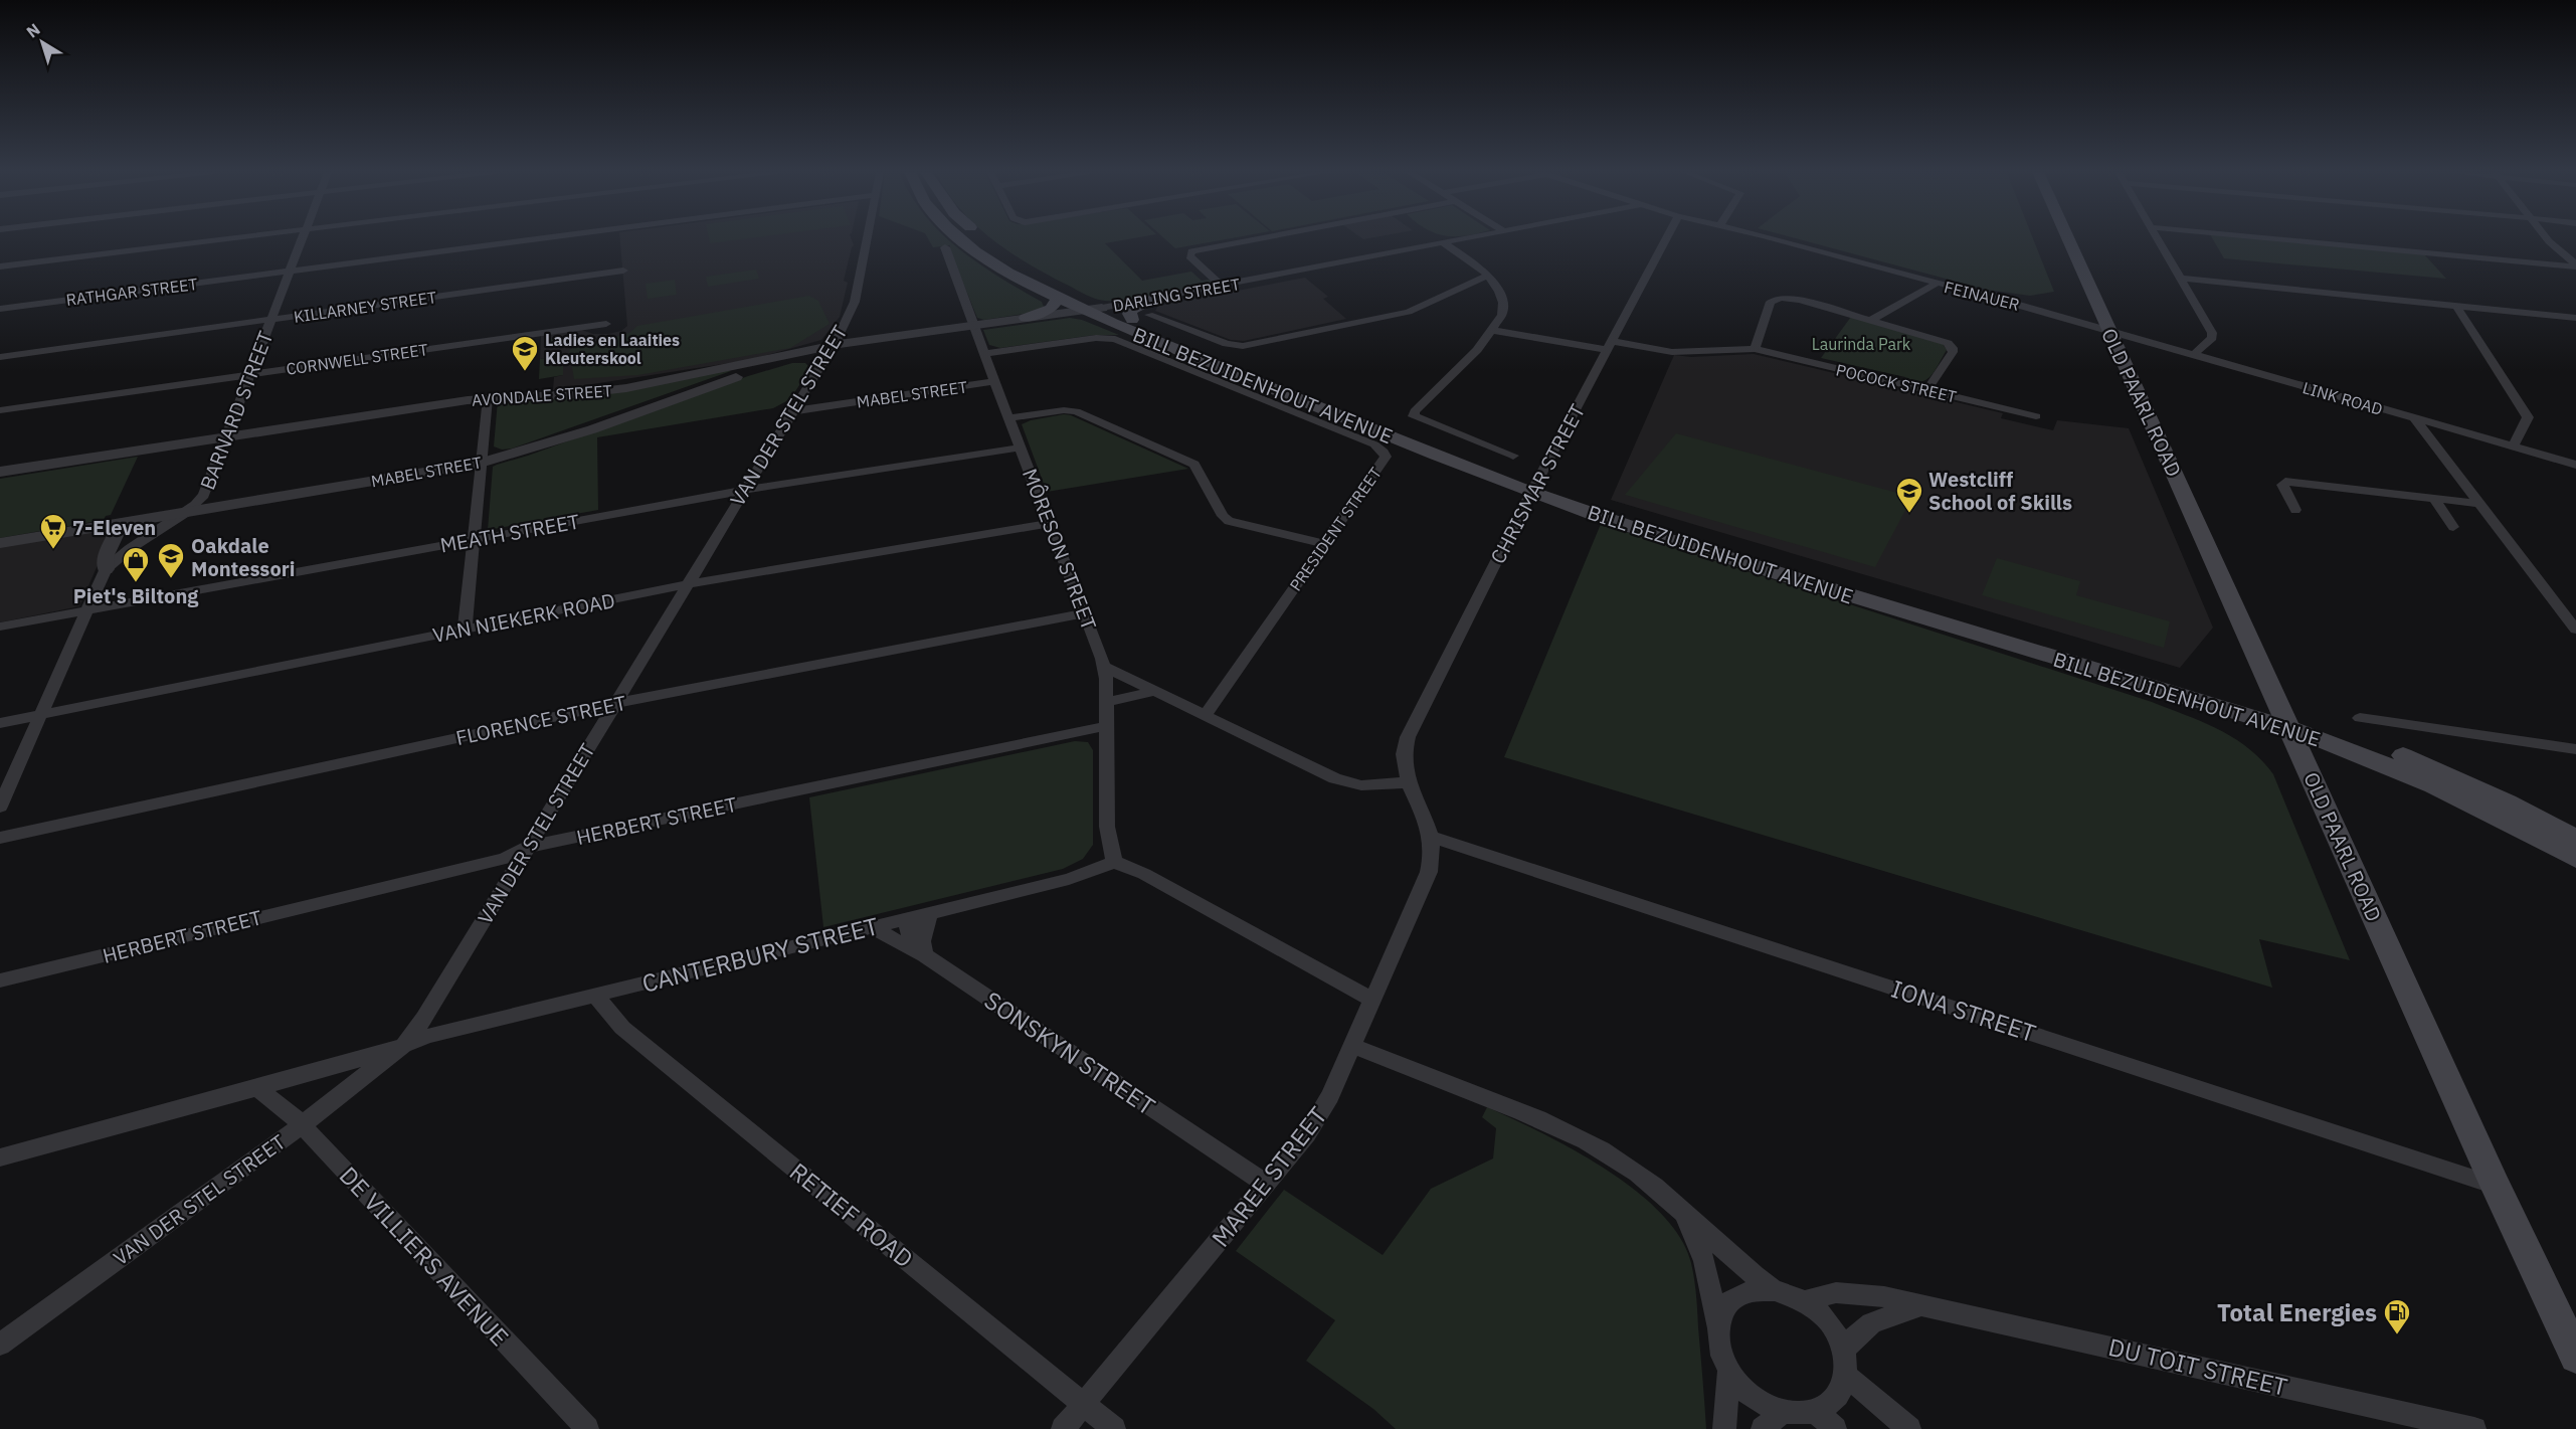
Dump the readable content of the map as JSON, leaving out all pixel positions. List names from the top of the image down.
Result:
{
  "streets": {
    "main road": ["BILL BEZUIDENHOUT AVENUE", "OLD PAARL ROAD"],
    "street": [
      "RATHGAR STREET",
      "DARLING STREET",
      "FEINAUER",
      "KILLARNEY STREET",
      "CORNWELL STREET",
      "POCOCK STREET",
      "MABEL STREET",
      "AVONDALE STREET",
      "LINK ROAD",
      "BARNARD STREET",
      "VAN DER STEL STREET",
      "CHRISMAR STREET",
      "PRESIDENT STREET",
      "MEATH STREET",
      "MÔRESON STREET",
      "VAN NIEKERK ROAD",
      "FLORENCE STREET",
      "HERBERT STREET",
      "CANTERBURY STREET",
      "IONA STREET",
      "SONSKYN STREET",
      "MAREE STREET",
      "RETIEF ROAD",
      "DE VILLIERS AVENUE",
      "DU TOIT STREET"
    ]
  },
  "crossings": [
    ["RATHGAR STREET", "BARNARD STREET"],
    ["DARLING STREET", "BILL BEZUIDENHOUT AVENUE"],
    ["DARLING STREET", "AVONDALE STREET"],
    ["FEINAUER", "LINK ROAD"],
    ["FEINAUER", "OLD PAARL ROAD"],
    ["KILLARNEY STREET", "BARNARD STREET"],
    ["CORNWELL STREET", "BARNARD STREET"],
    ["POCOCK STREET", "CHRISMAR STREET"],
    ["BILL BEZUIDENHOUT AVENUE", "AVONDALE STREET"],
    ["BILL BEZUIDENHOUT AVENUE", "OLD PAARL ROAD"],
    ["BILL BEZUIDENHOUT AVENUE", "CHRISMAR STREET"],
    ["MABEL STREET", "AVONDALE STREET"],
    ["MABEL STREET", "BARNARD STREET"],
    ["MABEL STREET", "VAN DER STEL STREET"],
    ["MABEL STREET", "MÔRESON STREET"],
    ["AVONDALE STREET", "BARNARD STREET"],
    ["AVONDALE STREET", "VAN DER STEL STREET"],
    ["AVONDALE STREET", "MÔRESON STREET"],
    ["LINK ROAD", "OLD PAARL ROAD"],
    ["OLD PAARL ROAD", "IONA STREET"],
    ["BARNARD STREET", "MEATH STREET"],
    ["BARNARD STREET", "VAN NIEKERK ROAD"],
    ["VAN DER STEL STREET", "MEATH STREET"],
    ["VAN DER STEL STREET", "VAN NIEKERK ROAD"],
    ["VAN DER STEL STREET", "FLORENCE STREET"],
    ["VAN DER STEL STREET", "HERBERT STREET"],
    ["VAN DER STEL STREET", "CANTERBURY STREET"],
    ["VAN DER STEL STREET", "DE VILLIERS AVENUE"],
    ["CHRISMAR STREET", "MAREE STREET"],
    ["PRESIDENT STREET", "MÔRESON STREET"],
    ["MEATH STREET", "MÔRESON STREET"],
    ["MÔRESON STREET", "VAN NIEKERK ROAD"],
    ["MÔRESON STREET", "FLORENCE STREET"],
    ["MÔRESON STREET", "HERBERT STREET"],
    ["MÔRESON STREET", "CANTERBURY STREET"],
    ["CANTERBURY STREET", "SONSKYN STREET"],
    ["CANTERBURY STREET", "RETIEF ROAD"],
    ["CANTERBURY STREET", "DE VILLIERS AVENUE"],
    ["IONA STREET", "MAREE STREET"],
    ["SONSKYN STREET", "MAREE STREET"],
    ["MAREE STREET", "RETIEF ROAD"]
  ],
  "parks": ["Laurinda Park"],
  "places": {
    "school or university": ["Ladies en Laaities Kleuterskool", "Westcliff School of Skills", "Oakdale Montessori"],
    "supermarket": ["7-Eleven"],
    "shop": ["Piet's Biltong"],
    "fuel station": ["Total Energies"]
  },
  "north": "top left"
}
